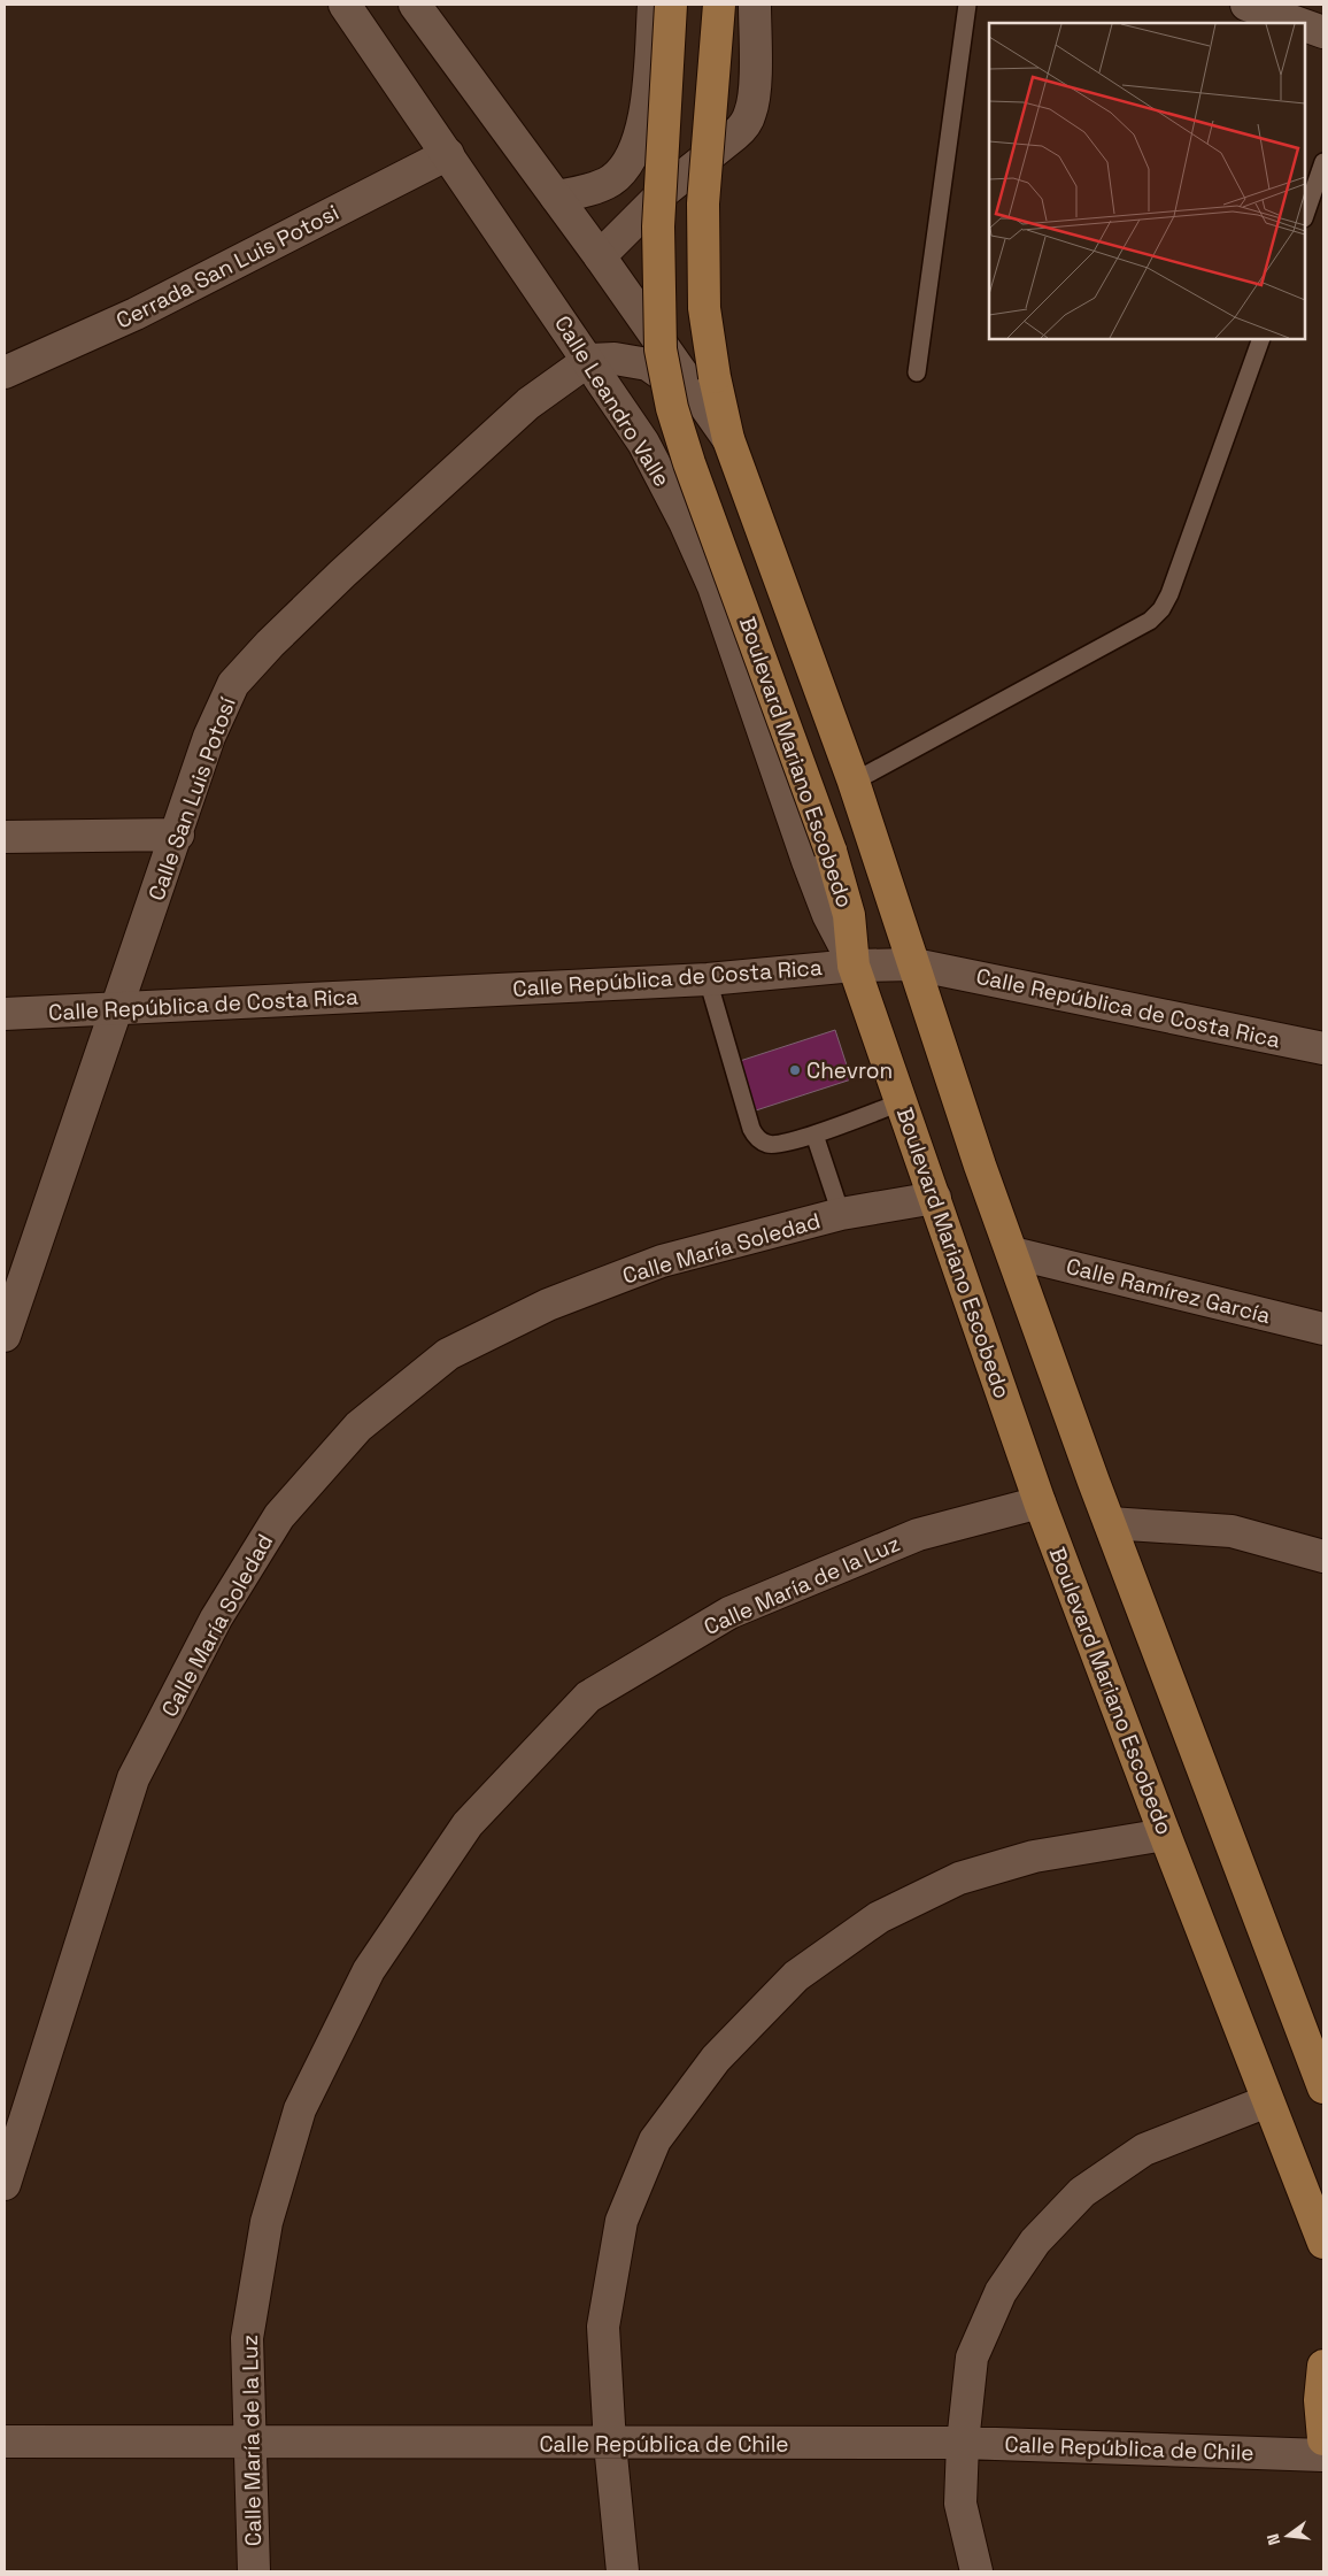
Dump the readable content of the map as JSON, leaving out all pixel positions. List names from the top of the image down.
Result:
{
  "streets": {
    "main road": ["Boulevard Mariano Escobedo"],
    "street": [
      "Cerrada San Luis Potosi",
      "Calle Leandro Valle",
      "Calle San Luis Potosí",
      "Calle República de Costa Rica",
      "Calle María Soledad",
      "Calle Ramírez García",
      "Calle María de la Luz",
      "Calle República de Chile"
    ]
  },
  "crossings": [
    ["Cerrada San Luis Potosi", "Calle Leandro Valle"],
    ["Calle Leandro Valle", "Boulevard Mariano Escobedo"],
    ["Calle Leandro Valle", "Calle San Luis Potosí"],
    ["Calle Leandro Valle", "Calle República de Costa Rica"],
    ["Boulevard Mariano Escobedo", "Calle República de Costa Rica"],
    ["Boulevard Mariano Escobedo", "Calle María Soledad"],
    ["Boulevard Mariano Escobedo", "Calle Ramírez García"],
    ["Boulevard Mariano Escobedo", "Calle María de la Luz"],
    ["Calle San Luis Potosí", "Calle República de Costa Rica"],
    ["Calle María de la Luz", "Calle República de Chile"]
  ],
  "places": ["Chevron"],
  "north": "left"
}
